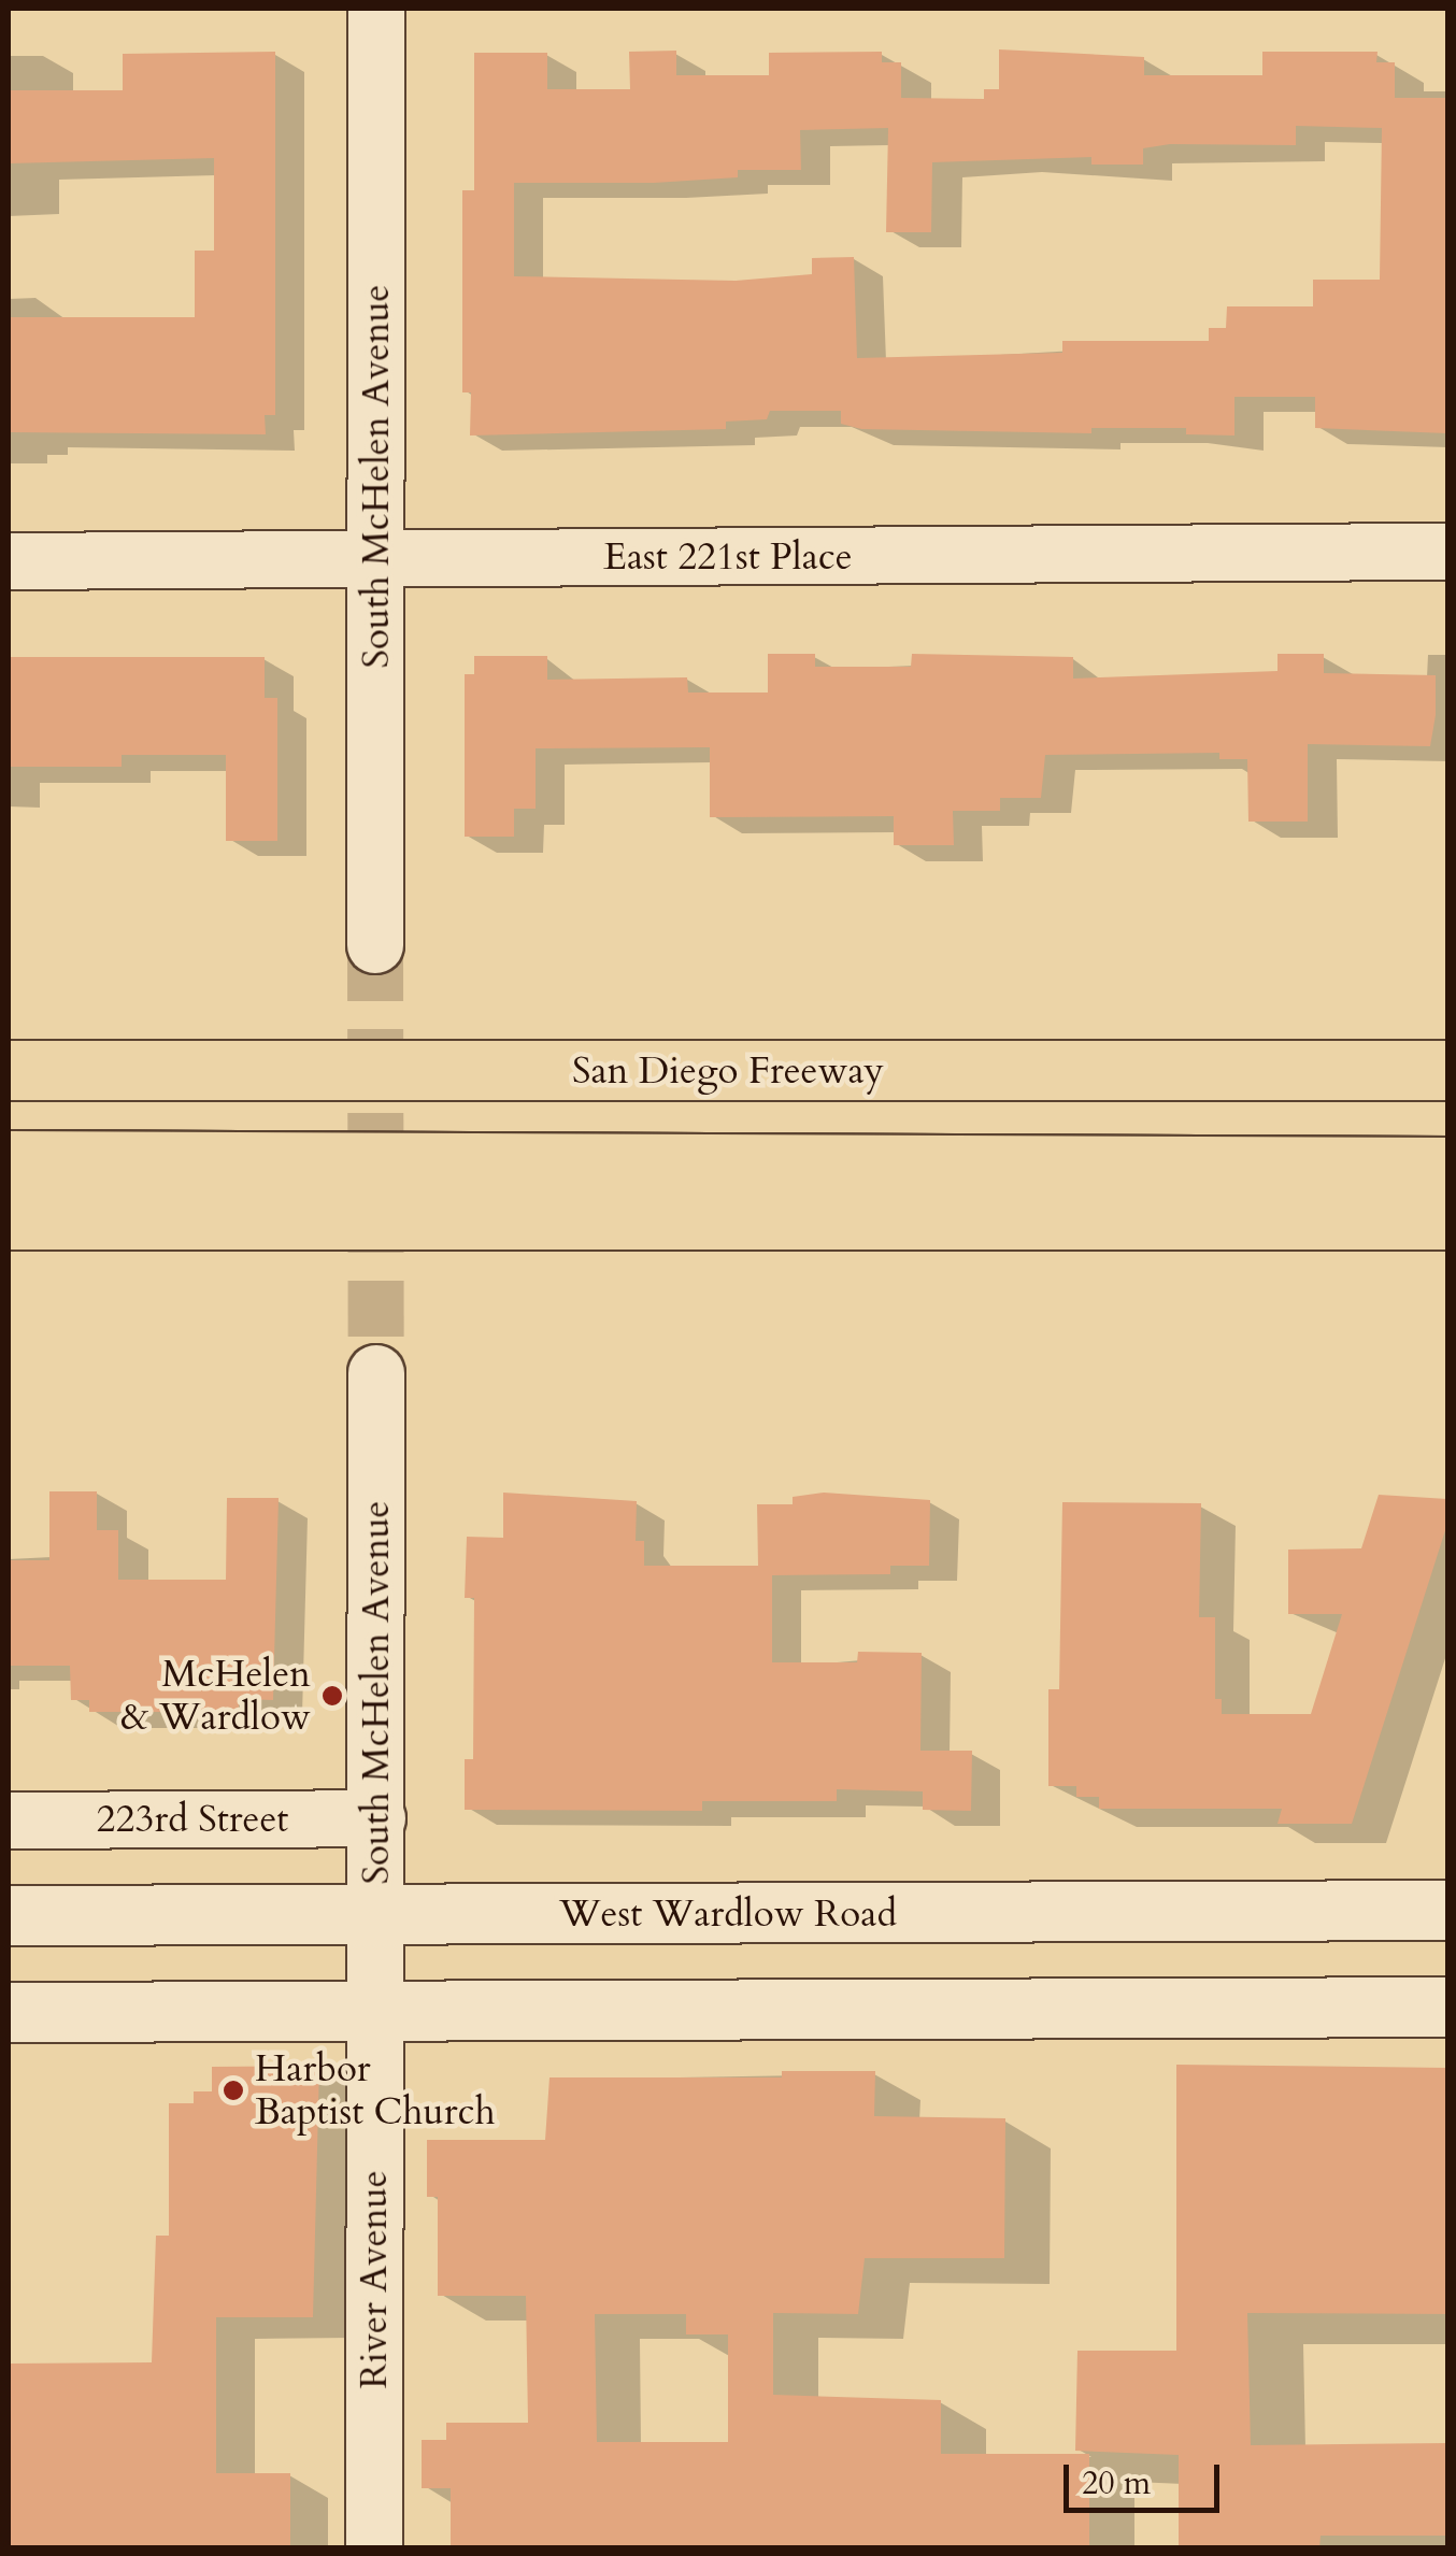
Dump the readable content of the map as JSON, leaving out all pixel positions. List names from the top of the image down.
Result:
{
  "streets": {
    "highway": ["San Diego Freeway"],
    "main road": ["West Wardlow Road"],
    "street": [
      "South McHelen Avenue",
      "East 221st Place",
      "223rd Street",
      "River Avenue"
    ]
  },
  "crossings": [
    ["South McHelen Avenue", "East 221st Place"],
    ["South McHelen Avenue", "223rd Street"],
    ["South McHelen Avenue", "West Wardlow Road"],
    ["South McHelen Avenue", "River Avenue"]
  ],
  "places": ["McHelen & Wardlow", "Harbor Baptist Church"],
  "scale_bar": "20 m"
}
